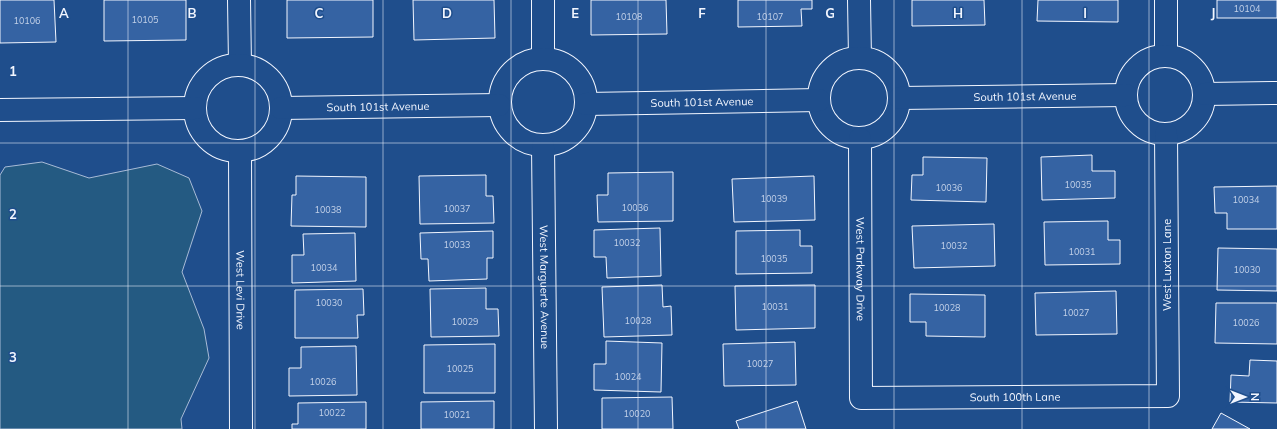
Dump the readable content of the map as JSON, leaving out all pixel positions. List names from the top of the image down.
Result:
{
  "streets": {
    "street": [
      "South 101st Avenue",
      "West Luxton Lane",
      "West Parkway Drive",
      "West Marguerte Avenue",
      "West Levi Drive",
      "South 100th Lane"
    ]
  },
  "crossings": [
    ["South 101st Avenue", "West Luxton Lane"],
    ["South 101st Avenue", "West Parkway Drive"],
    ["South 101st Avenue", "West Marguerte Avenue"],
    ["South 101st Avenue", "West Levi Drive"],
    ["West Luxton Lane", "South 100th Lane"],
    ["West Parkway Drive", "South 100th Lane"]
  ],
  "house_numbers": [
    "10104",
    "10108",
    "10107",
    "10105",
    "10106",
    "10035",
    "10036",
    "10039",
    "10034",
    "10036",
    "10037",
    "10038",
    "10032",
    "10033",
    "10032",
    "10031",
    "10035",
    "10034",
    "10030",
    "10030",
    "10031",
    "10028",
    "10027",
    "10028",
    "10029",
    "10026",
    "10027",
    "10025",
    "10024",
    "10026",
    "10022",
    "10020",
    "10021"
  ],
  "north": "right",
  "grid": {
    "columns": [
      "A",
      "B",
      "C",
      "D",
      "E",
      "F",
      "G",
      "H",
      "I",
      "J"
    ],
    "rows": ["1", "2", "3"]
  }
}
